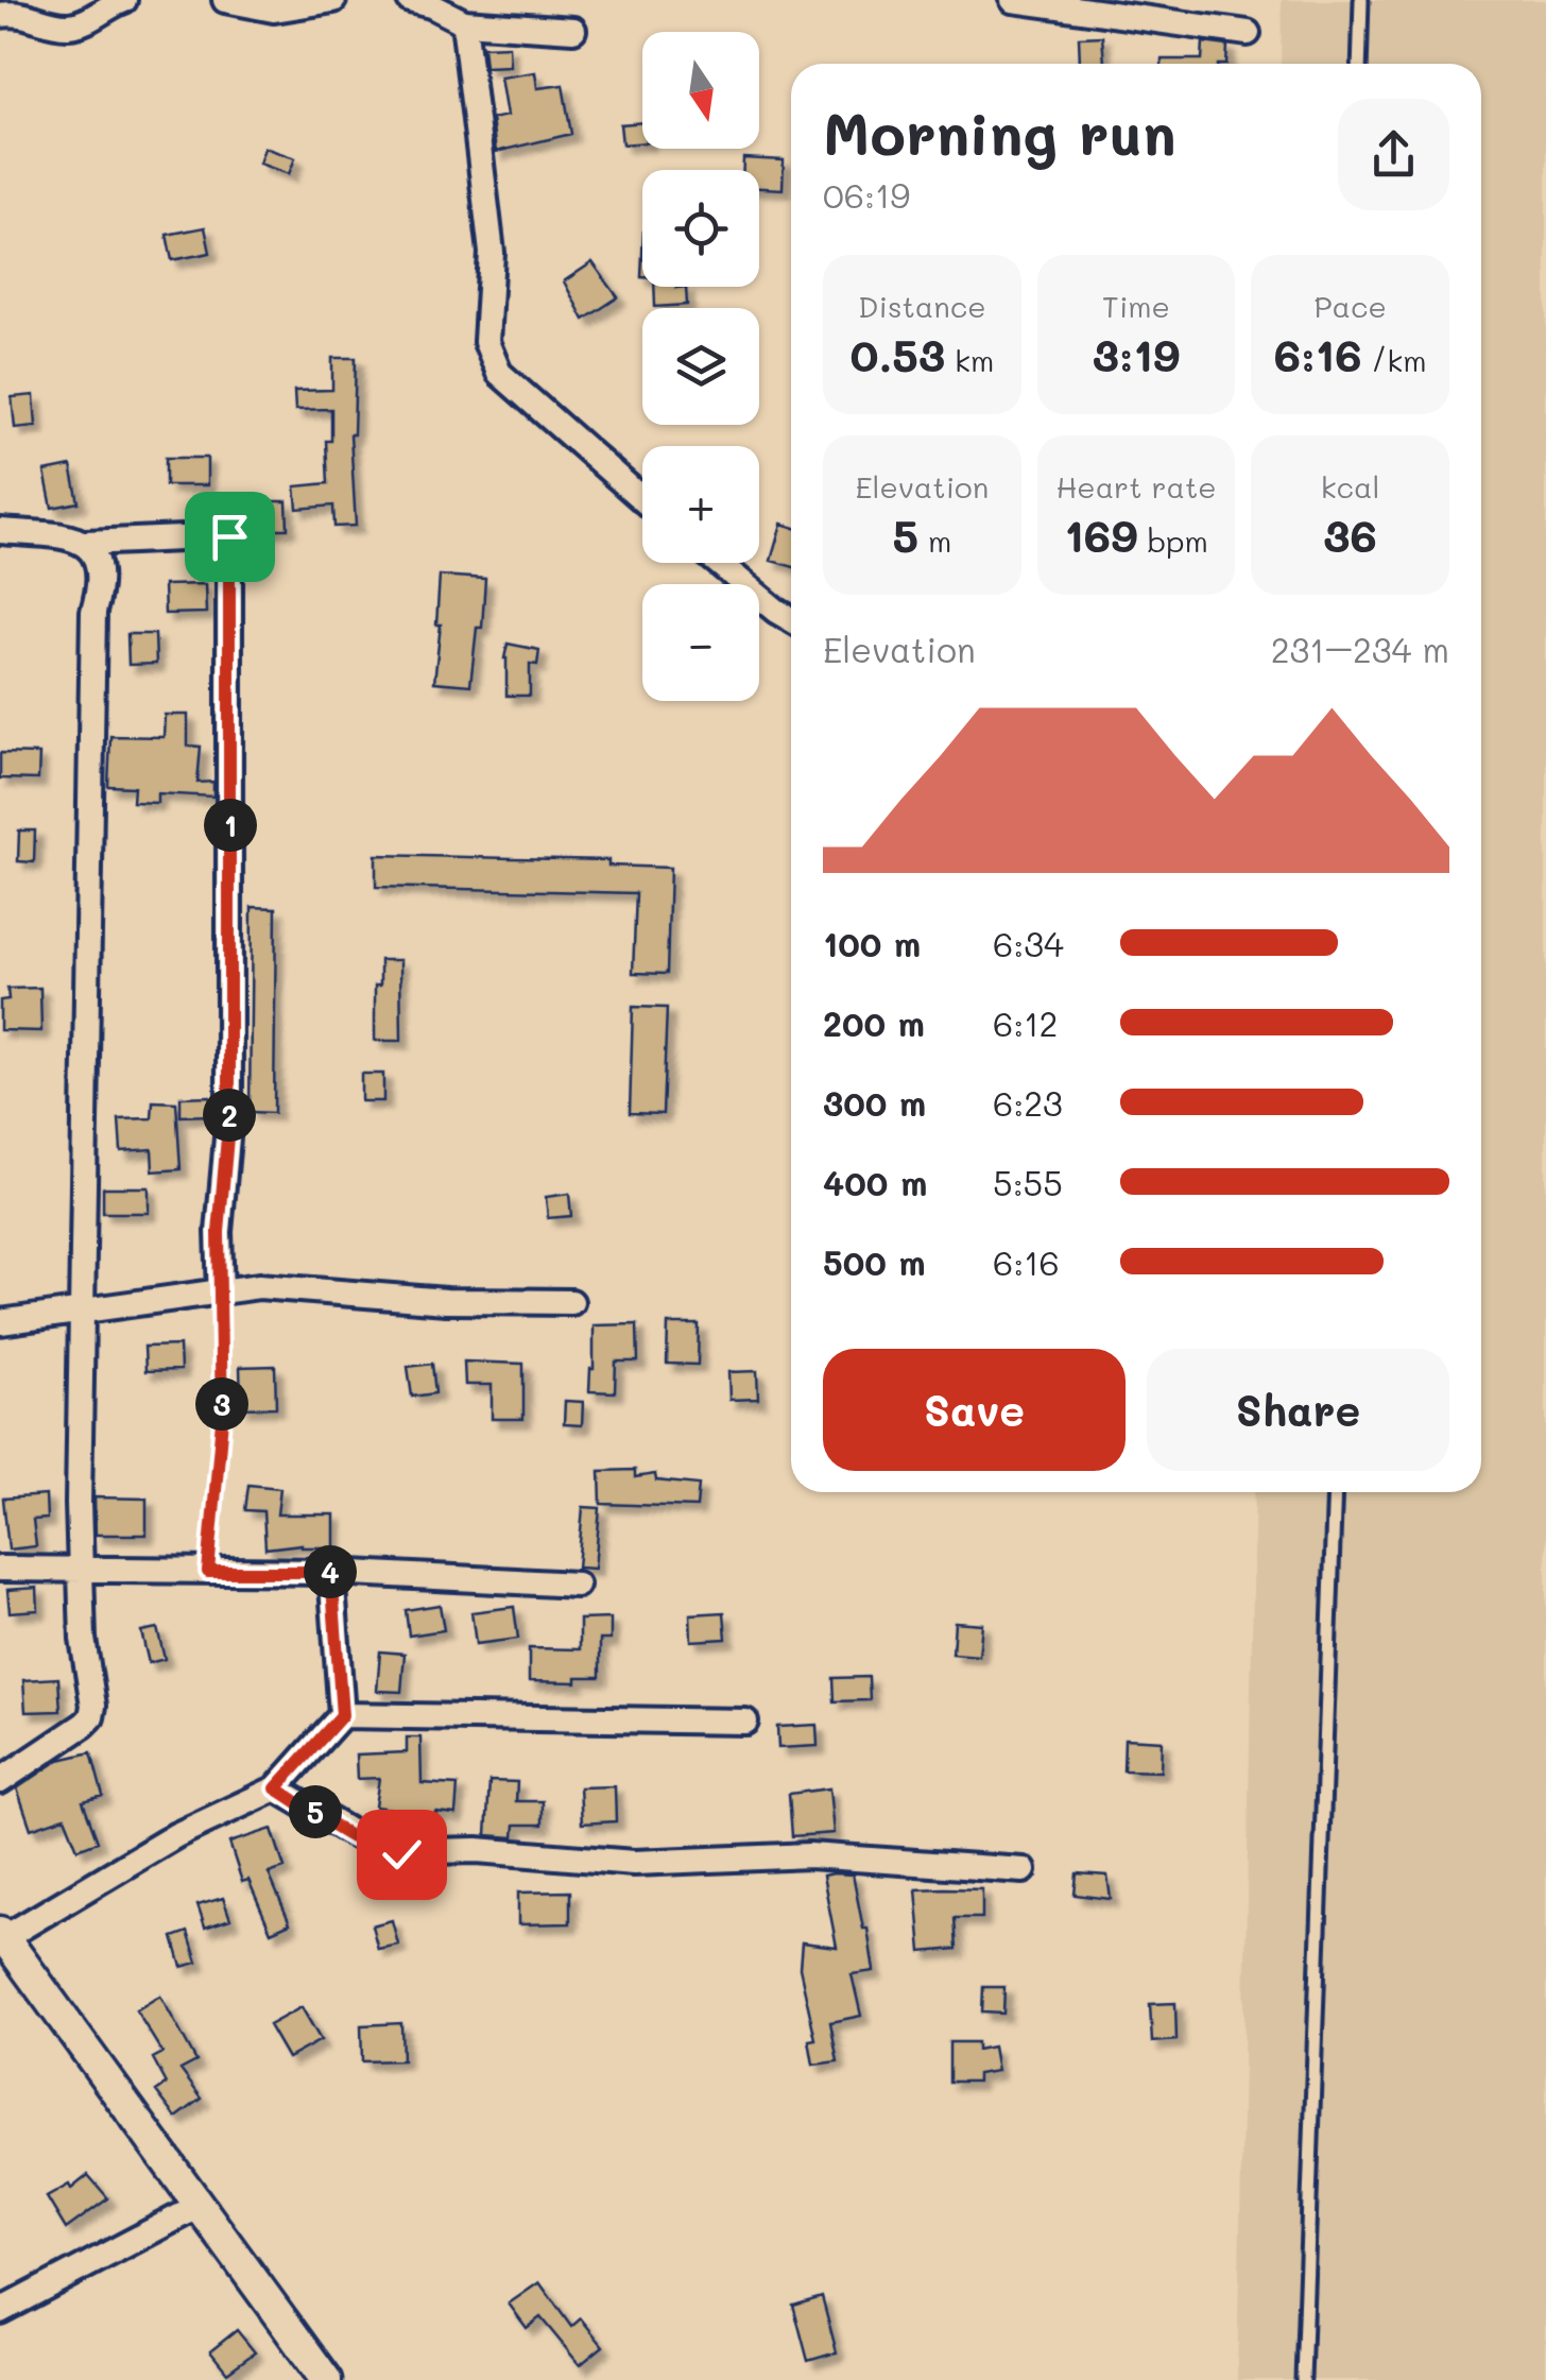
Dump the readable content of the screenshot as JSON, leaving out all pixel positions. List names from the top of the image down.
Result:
{
  "north": "bottom",
  "page": {
    "map_buttons": ["+", "−"],
    "heading": ["Morning run", "06:19"],
    "stats": [
      ["Distance", "0.53 km"],
      ["Time", "3:19"],
      ["Pace", "6:16 /km"],
      ["Elevation", "5 m"],
      ["Heart rate", "169 bpm"],
      ["kcal", "36"]
    ],
    "chart": ["Elevation", "231–234 m"],
    "pins": [
      "1",
      "2",
      "3",
      "4",
      "5"
    ],
    "list": [
      {
        "name": "100 m",
        "note": "6:34"
      },
      {
        "name": "200 m",
        "note": "6:12"
      },
      {
        "name": "300 m",
        "note": "6:23"
      },
      {
        "name": "400 m",
        "note": "5:55"
      },
      {
        "name": "500 m",
        "note": "6:16"
      }
    ],
    "buttons": ["Save", "Share"]
  }
}
